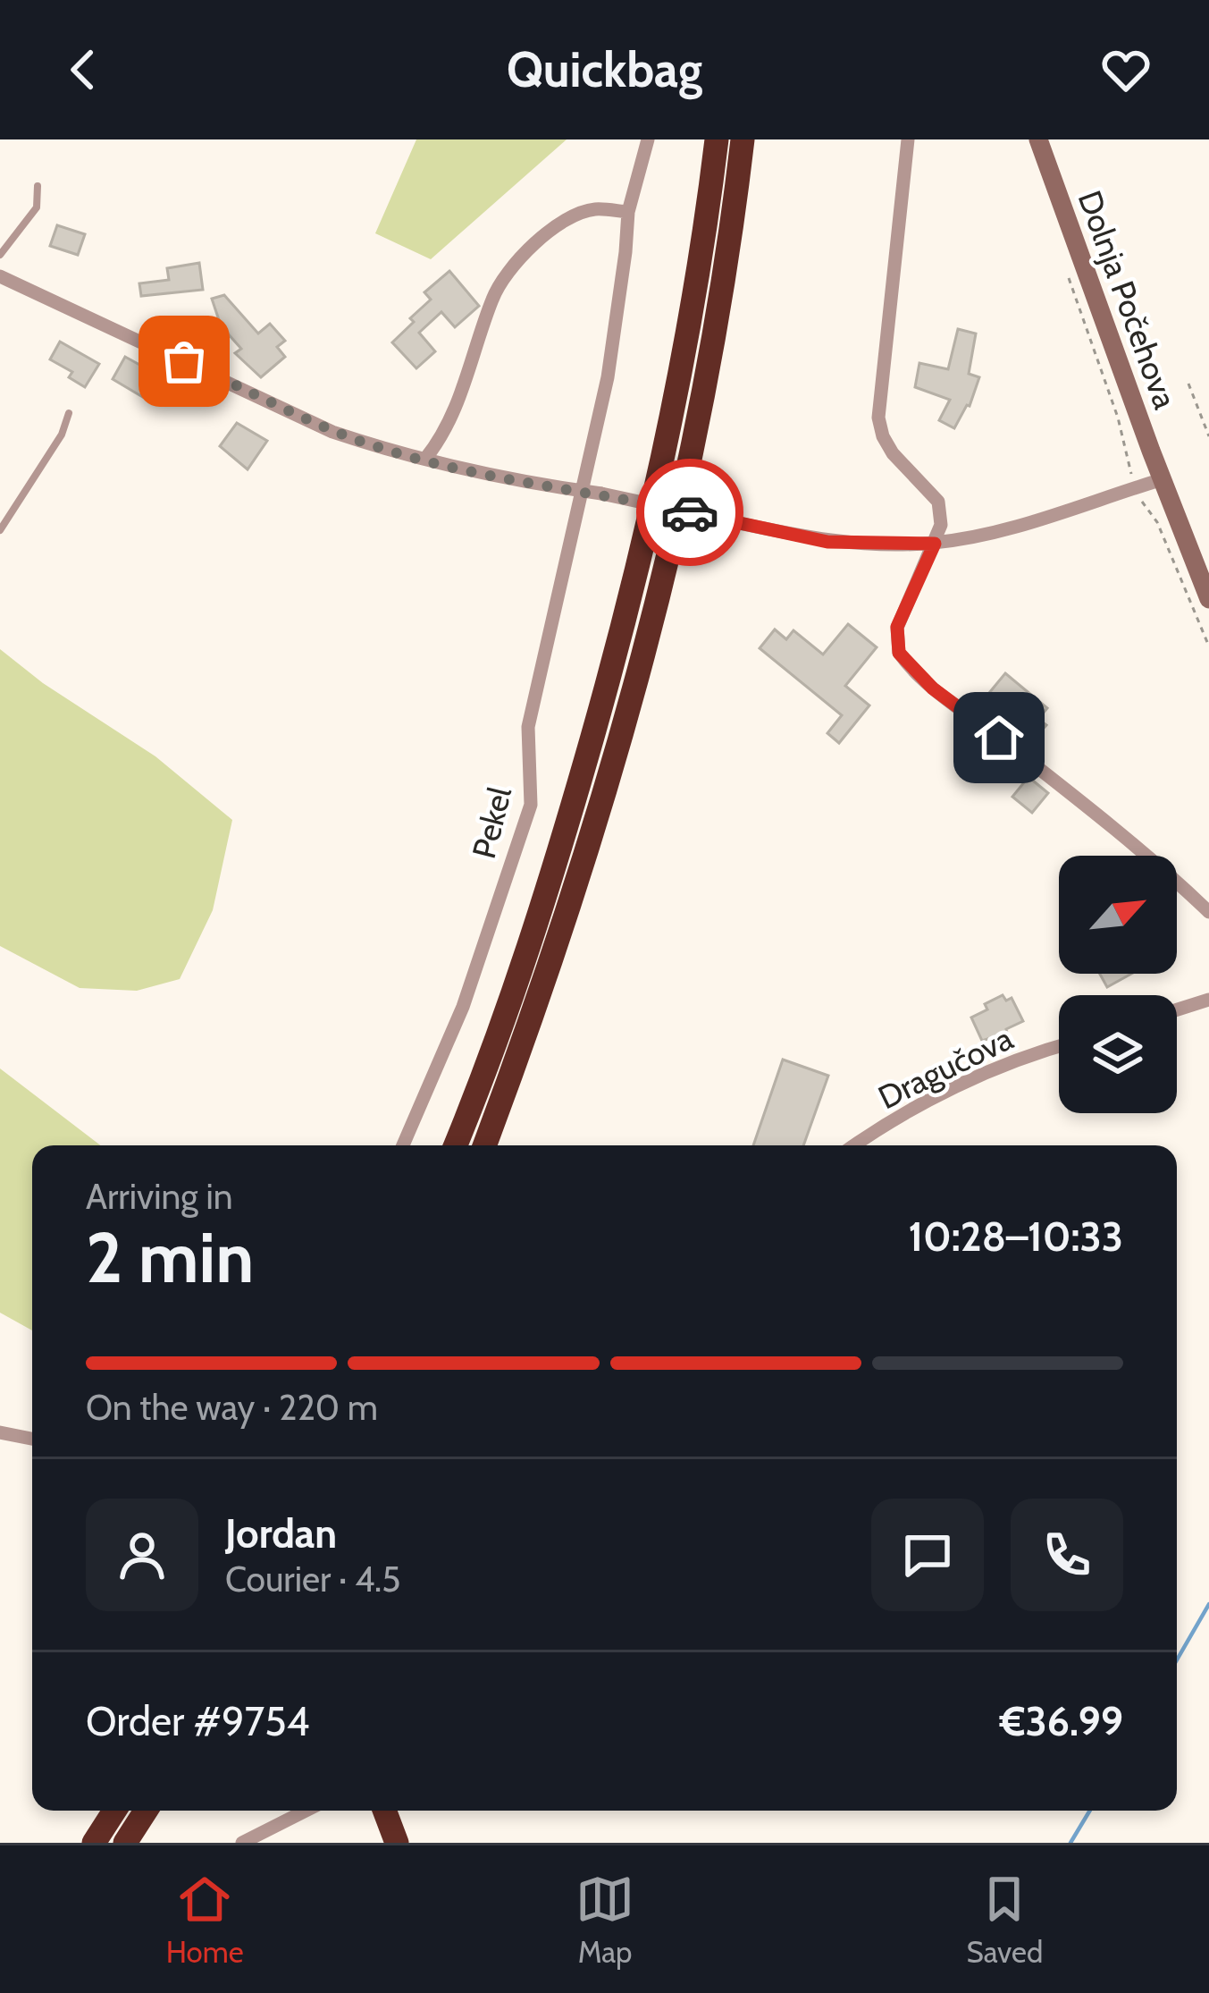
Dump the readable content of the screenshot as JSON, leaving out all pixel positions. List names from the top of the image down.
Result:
{
  "streets": {
    "main road": ["Dolnja Počehova"],
    "street": ["Pekel", "Dragučova"]
  },
  "north": "top right",
  "page": {
    "header": "Quickbag",
    "heading": ["2 min", "Arriving in", "10:28–10:33"],
    "panel": [
      "Jordan",
      "Courier · 4.5",
      "Order #9754",
      "€36.99"
    ],
    "bar": "On the way · 220 m",
    "tabs": ["Home", "Map", "Saved"]
  }
}
